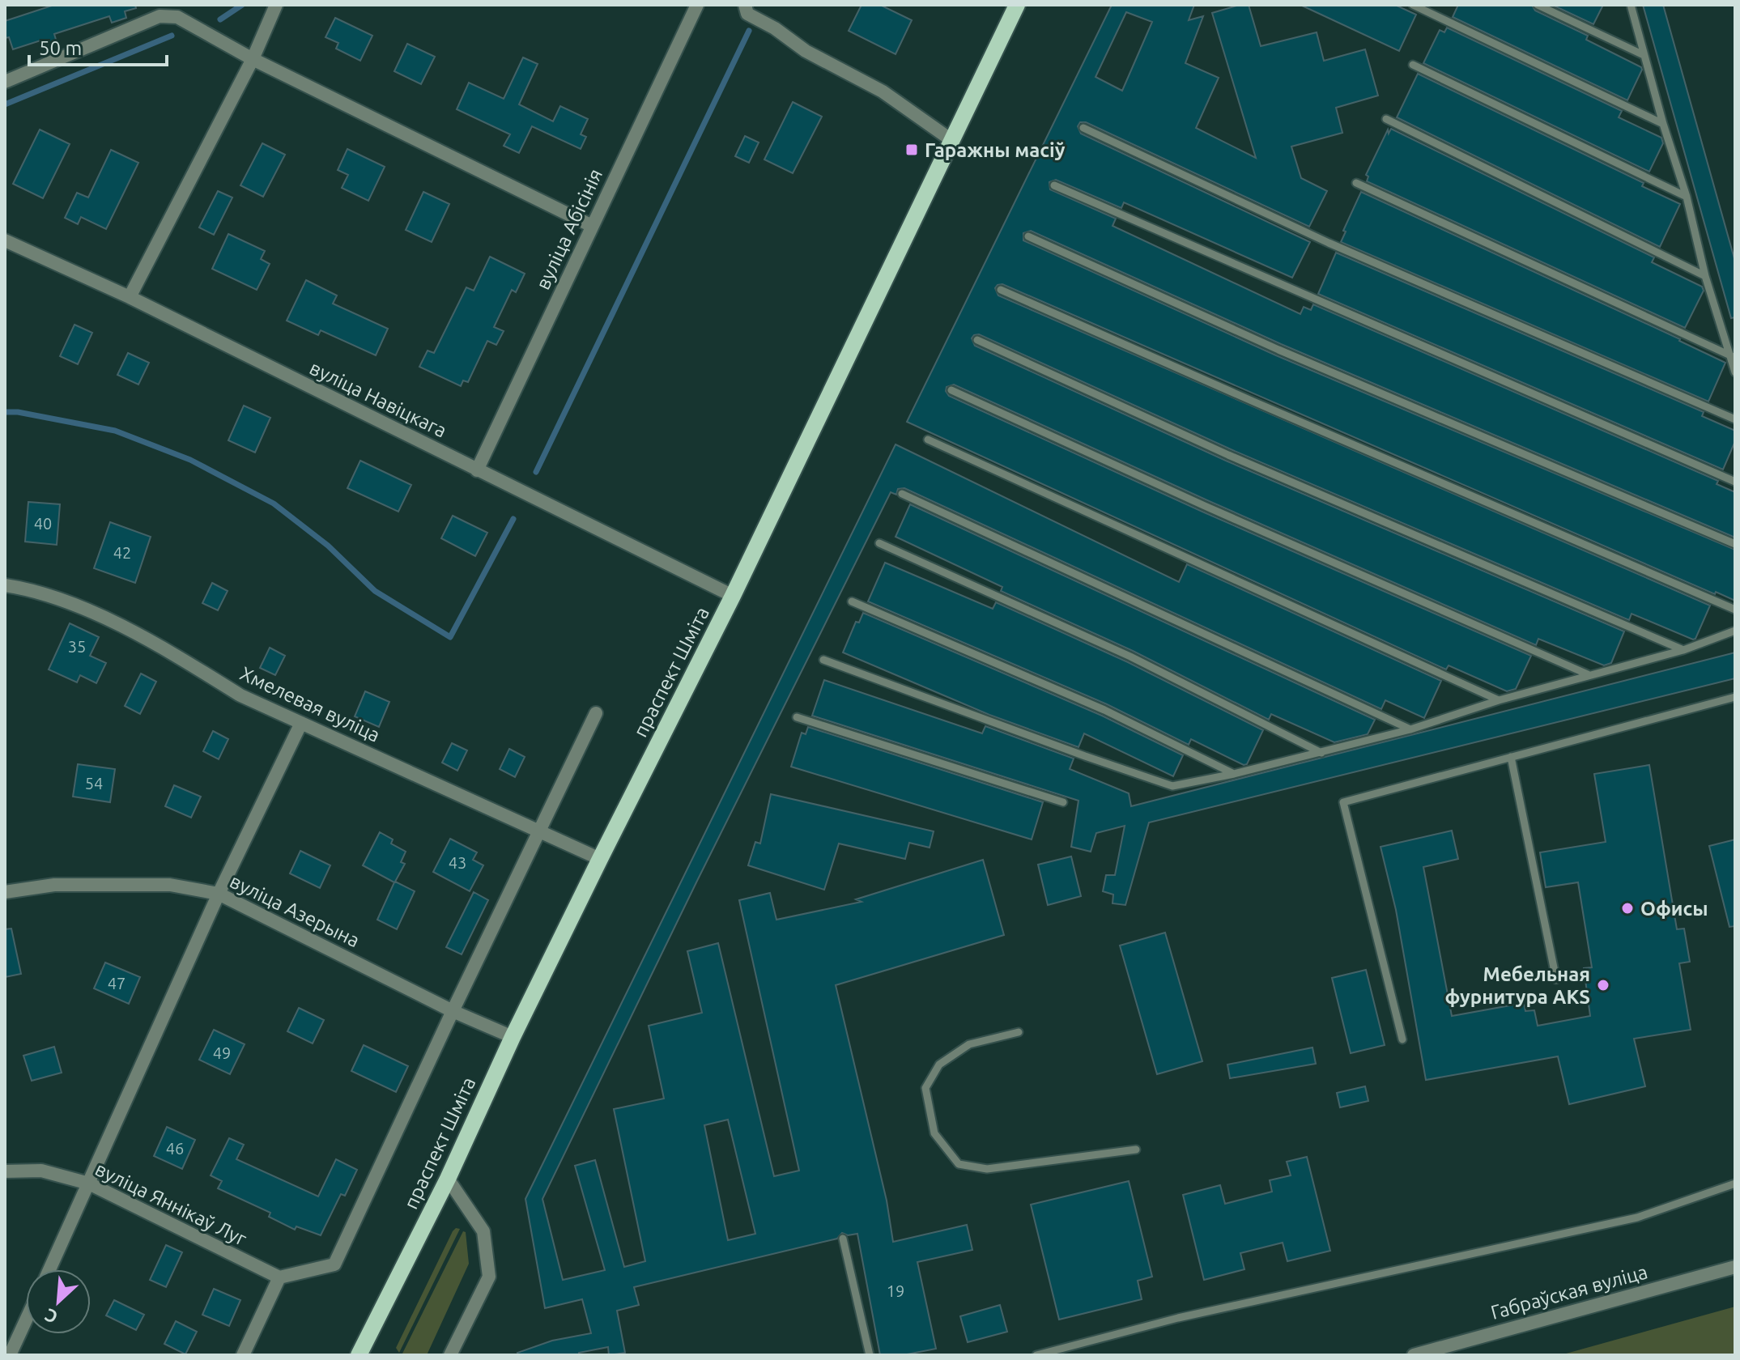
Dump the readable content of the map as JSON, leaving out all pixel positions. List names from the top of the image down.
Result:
{
  "streets": {
    "main road": ["праспект Шміта"],
    "street": [
      "вуліца Абісінія",
      "вуліца Навіцкага",
      "Хмелевая вуліца",
      "вуліца Азерына",
      "вуліца Яннікаў Луг",
      "Габраўская вуліца"
    ]
  },
  "crossings": [
    ["вуліца Абісінія", "вуліца Навіцкага"],
    ["вуліца Навіцкага", "праспект Шміта"],
    ["праспект Шміта", "Хмелевая вуліца"],
    ["праспект Шміта", "вуліца Азерына"]
  ],
  "places": {
    "transit": ["Гаражны масіў"],
    "other": ["Офисы", "Мебельная фурнитура AKS"]
  },
  "house_numbers": [
    "40",
    "42",
    "35",
    "54",
    "43",
    "47",
    "49",
    "46",
    "19"
  ],
  "scale_bar": "50 m",
  "north": "bottom left"
}
